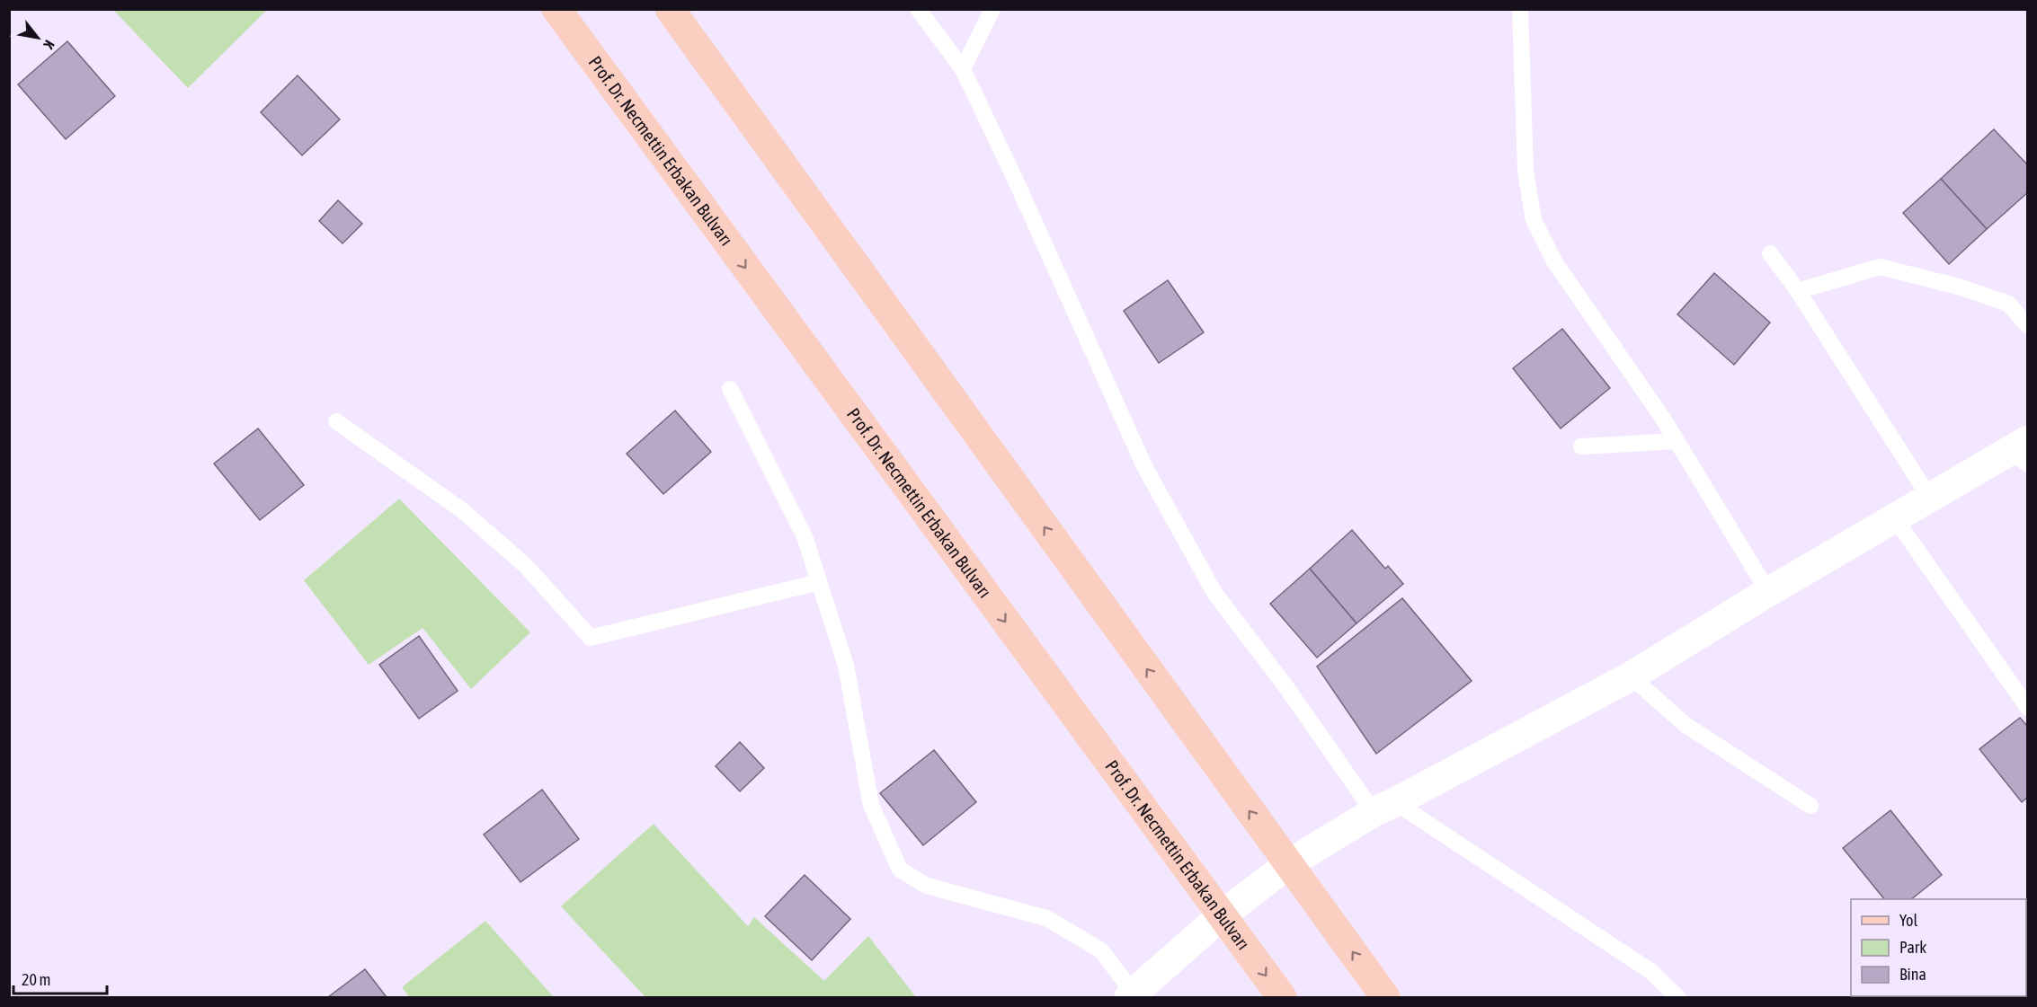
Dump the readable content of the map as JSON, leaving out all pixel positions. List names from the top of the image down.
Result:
{
  "streets": {
    "main road": ["Prof. Dr. Necmettin Erbakan Bulvarı"]
  },
  "legend": ["Yol", "Park", "Bina"],
  "scale_bar": "20 m",
  "north": "bottom right"
}
